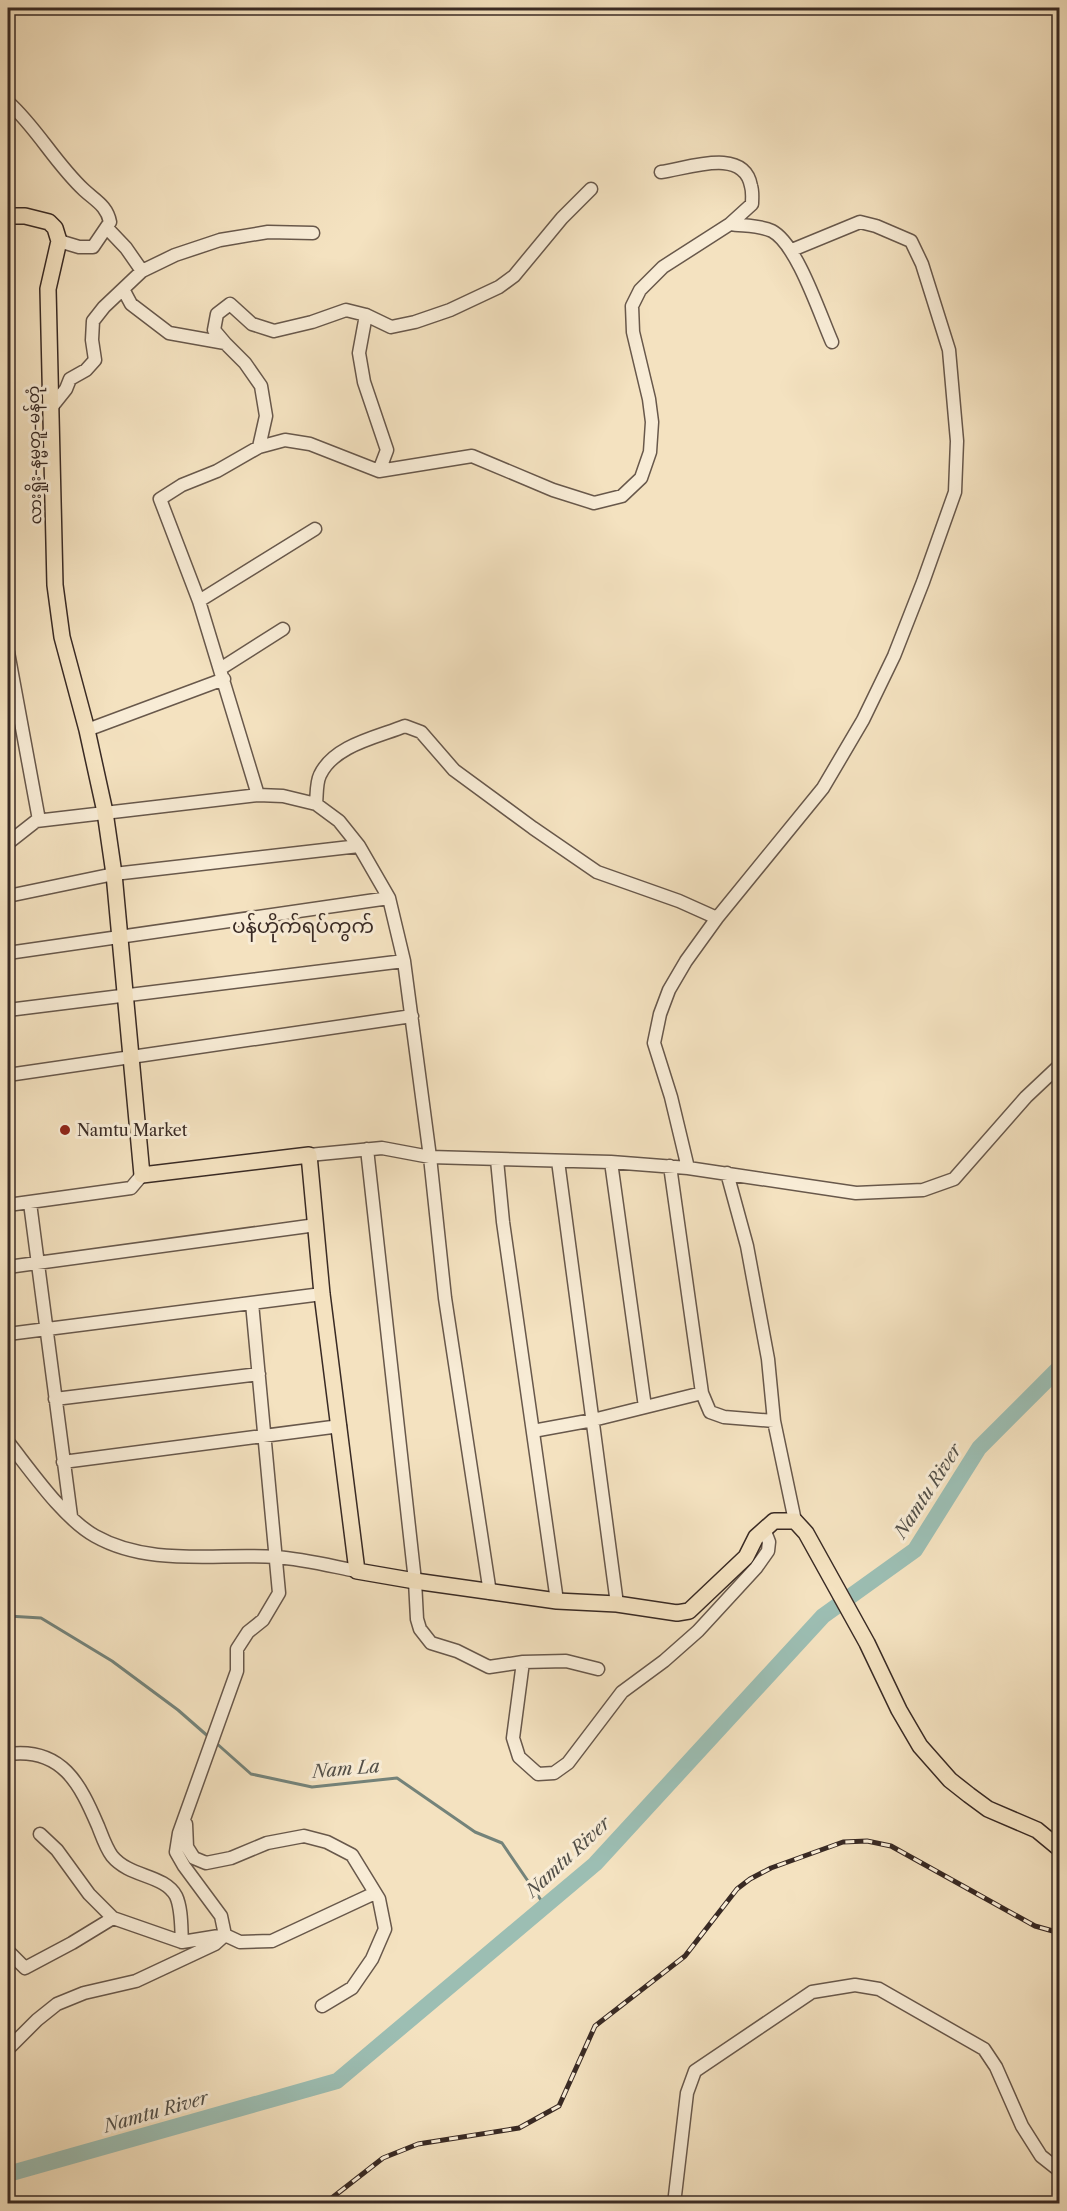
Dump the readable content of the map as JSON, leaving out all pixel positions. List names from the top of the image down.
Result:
{
  "streets": {
    "main road": ["လားရှိုး-နမ္မတူ-မန်တုံ"]
  },
  "districts": ["ပန်ဟိုက်ရပ်ကွက်"],
  "water": ["Namtu River", "Nam La"],
  "places": ["Namtu Market"]
}
